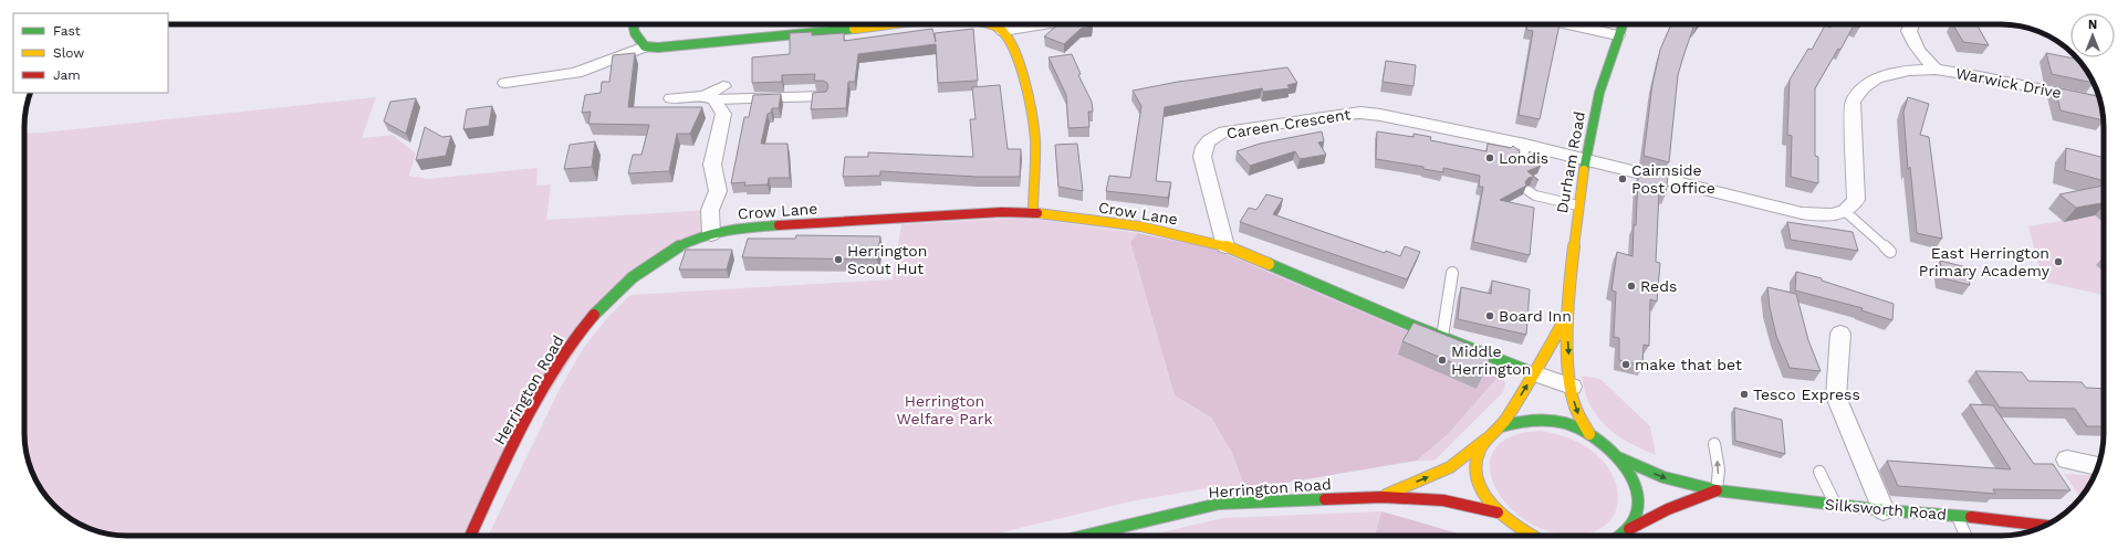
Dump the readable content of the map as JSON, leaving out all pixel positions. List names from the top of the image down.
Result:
{
  "streets": {
    "main road": [
      "Durham Road",
      "Crow Lane",
      "Herrington Road",
      "Silksworth Road"
    ],
    "street": ["Warwick Drive", "Careen Crescent"]
  },
  "crossings": [
    ["Warwick Drive", "Careen Crescent"],
    ["Careen Crescent", "Durham Road"],
    ["Careen Crescent", "Crow Lane"],
    ["Durham Road", "Crow Lane"],
    ["Durham Road", "Herrington Road"],
    ["Durham Road", "Silksworth Road"],
    ["Crow Lane", "Herrington Road"]
  ],
  "parks": ["Herrington Welfare Park"],
  "places": [
    "Londis",
    "Cairnside Post Office",
    "Herrington Scout Hut",
    "East Herrington Primary Academy",
    "Reds",
    "Board Inn",
    "Middle Herrington",
    "make that bet",
    "Tesco Express"
  ],
  "legend": ["Fast", "Slow", "Jam"],
  "north": "top"
}
